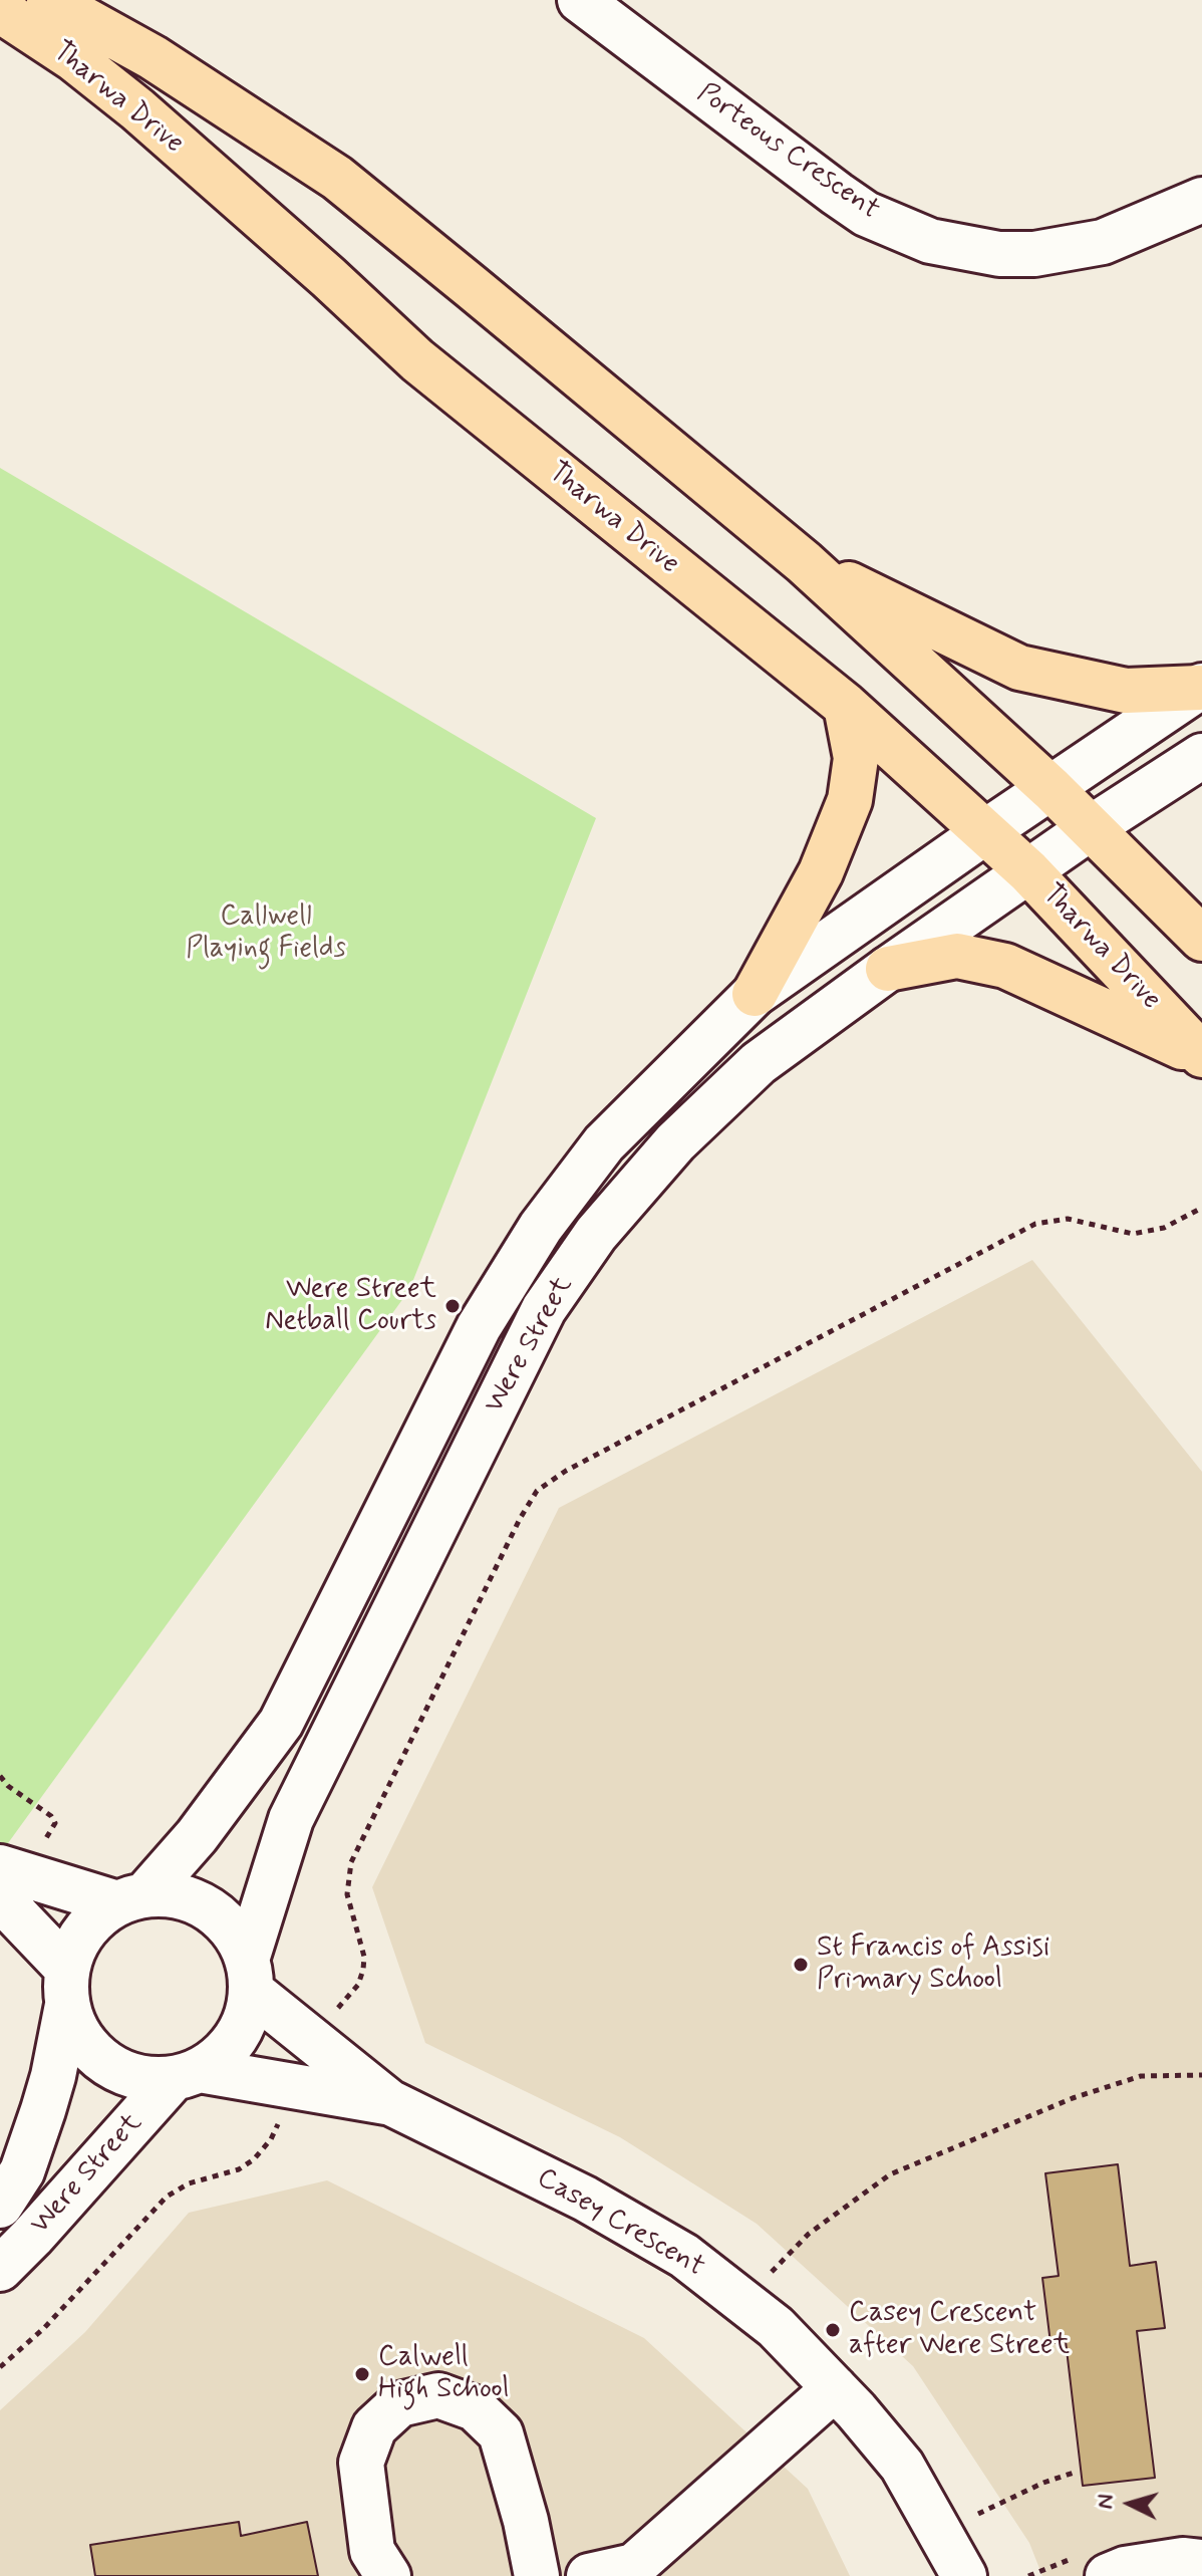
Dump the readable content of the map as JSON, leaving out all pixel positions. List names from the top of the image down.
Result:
{
  "streets": {
    "main road": ["Tharwa Drive"],
    "street": ["Porteous Crescent", "Were Street", "Casey Crescent"]
  },
  "crossings": [
    ["Tharwa Drive", "Were Street"],
    ["Were Street", "Casey Crescent"]
  ],
  "parks": ["Callwell Playing Fields"],
  "places": [
    "Were Street Netball Courts",
    "St Francis of Assisi Primary School",
    "Casey Crescent after Were Street",
    "Calwell High School"
  ],
  "north": "left"
}
